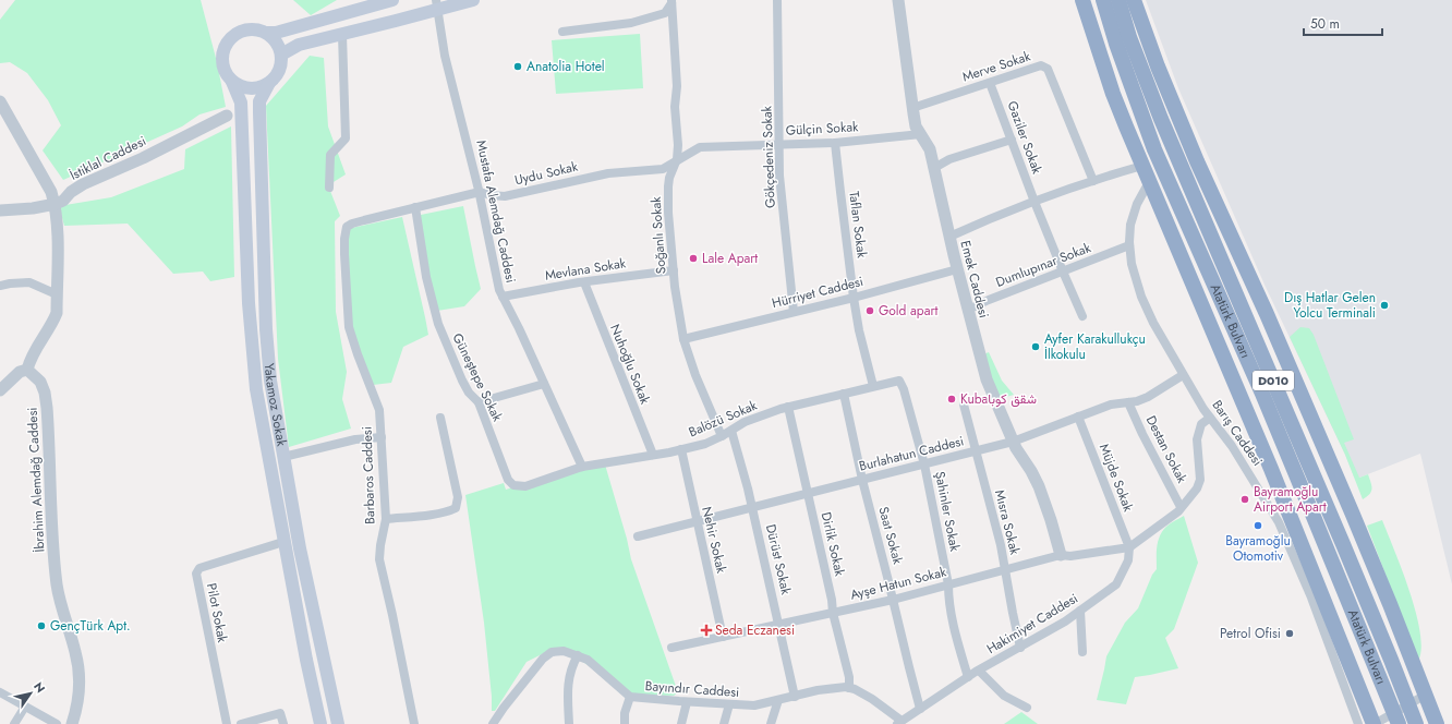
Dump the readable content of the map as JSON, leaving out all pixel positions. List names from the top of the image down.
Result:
{
  "streets": {
    "highway": ["Atatürk Bulvarı", "D010"],
    "main road": ["Yakamoz Sokak"],
    "street": [
      "Merve Sokak",
      "Gülçin Sokak",
      "Gaziler Sokak",
      "Gökçedeniz Sokak",
      "İstiklal Caddesi",
      "Uydu Sokak",
      "Mustafa Alemdağ Caddesi",
      "Taflan Sokak",
      "Soğanlı Sokak",
      "Dumlupınar Sokak",
      "Mevlana Sokak",
      "Emek Caddesi",
      "Hürriyet Caddesi",
      "Nuhoğlu Sokak",
      "Güneştepe Sokak",
      "Balözü Sokak",
      "Barış Caddesi",
      "Destan Sokak",
      "Burlahatun Caddesi",
      "Barbaros Caddesi",
      "Müjde Sokak",
      "İbrahim Alemdağ Caddesi",
      "Şahinler Sokak",
      "Mısra Sokak",
      "Saat Sokak",
      "Nehir Sokak",
      "Dirlik Sokak",
      "Dürüst Sokak",
      "Ayşe Hatun Sokak",
      "Pilot Sokak",
      "Hakimiyet Caddesi",
      "Bayındır Caddesi"
    ]
  },
  "crossings": [
    ["Merve Sokak", "Gaziler Sokak"],
    ["Merve Sokak", "Emek Caddesi"],
    ["Gülçin Sokak", "Gökçedeniz Sokak"],
    ["Gülçin Sokak", "Uydu Sokak"],
    ["Gülçin Sokak", "Taflan Sokak"],
    ["Gülçin Sokak", "Soğanlı Sokak"],
    ["Gülçin Sokak", "Emek Caddesi"],
    ["Gaziler Sokak", "Dumlupınar Sokak"],
    ["Gökçedeniz Sokak", "Hürriyet Caddesi"],
    ["Uydu Sokak", "Mustafa Alemdağ Caddesi"],
    ["Uydu Sokak", "Soğanlı Sokak"],
    ["Uydu Sokak", "Güneştepe Sokak"],
    ["Uydu Sokak", "Barbaros Caddesi"],
    ["Mustafa Alemdağ Caddesi", "Mevlana Sokak"],
    ["Mustafa Alemdağ Caddesi", "Güneştepe Sokak"],
    ["Mustafa Alemdağ Caddesi", "Balözü Sokak"],
    ["Taflan Sokak", "Hürriyet Caddesi"],
    ["Taflan Sokak", "Balözü Sokak"],
    ["Taflan Sokak", "Şahinler Sokak"],
    ["Soğanlı Sokak", "Mevlana Sokak"],
    ["Soğanlı Sokak", "Hürriyet Caddesi"],
    ["Soğanlı Sokak", "Balözü Sokak"],
    ["Dumlupınar Sokak", "Emek Caddesi"],
    ["Dumlupınar Sokak", "Barış Caddesi"],
    ["Mevlana Sokak", "Nuhoğlu Sokak"],
    ["Emek Caddesi", "Hürriyet Caddesi"],
    ["Emek Caddesi", "Burlahatun Caddesi"],
    ["Emek Caddesi", "Ayşe Hatun Sokak"],
    ["Nuhoğlu Sokak", "Balözü Sokak"],
    ["Güneştepe Sokak", "Balözü Sokak"],
    ["Yakamoz Sokak", "Pilot Sokak"],
    ["Balözü Sokak", "Şahinler Sokak"],
    ["Balözü Sokak", "Saat Sokak"],
    ["Balözü Sokak", "Nehir Sokak"],
    ["Balözü Sokak", "Dirlik Sokak"],
    ["Balözü Sokak", "Dürüst Sokak"],
    ["Barış Caddesi", "Burlahatun Caddesi"],
    ["Destan Sokak", "Burlahatun Caddesi"],
    ["Burlahatun Caddesi", "Müjde Sokak"],
    ["Burlahatun Caddesi", "Şahinler Sokak"],
    ["Burlahatun Caddesi", "Mısra Sokak"],
    ["Burlahatun Caddesi", "Saat Sokak"],
    ["Burlahatun Caddesi", "Nehir Sokak"],
    ["Burlahatun Caddesi", "Dirlik Sokak"],
    ["Burlahatun Caddesi", "Dürüst Sokak"],
    ["Müjde Sokak", "Ayşe Hatun Sokak"],
    ["Müjde Sokak", "Hakimiyet Caddesi"],
    ["Şahinler Sokak", "Ayşe Hatun Sokak"],
    ["Şahinler Sokak", "Hakimiyet Caddesi"],
    ["Mısra Sokak", "Ayşe Hatun Sokak"],
    ["Mısra Sokak", "Hakimiyet Caddesi"],
    ["Saat Sokak", "Ayşe Hatun Sokak"],
    ["Saat Sokak", "Hakimiyet Caddesi"],
    ["Nehir Sokak", "Ayşe Hatun Sokak"],
    ["Dirlik Sokak", "Ayşe Hatun Sokak"],
    ["Dirlik Sokak", "Bayındır Caddesi"],
    ["Dürüst Sokak", "Ayşe Hatun Sokak"],
    ["Dürüst Sokak", "Bayındır Caddesi"],
    ["Ayşe Hatun Sokak", "Hakimiyet Caddesi"],
    ["Hakimiyet Caddesi", "Bayındır Caddesi"]
  ],
  "places": {
    "other": [
      "Anatolia Hotel",
      "Lale Apart",
      "Dış Hatlar Gelen Yolcu Terminali",
      "Gold apart",
      "Ayfer Karakullukçu İlkokulu",
      "Kubaشقق كوبا",
      "Bayramoğlu Airport Apart",
      "Bayramoğlu Otomotiv",
      "GençTürk Apt.",
      "Petrol Ofisi"
    ],
    "health": ["Seda Eczanesi"]
  },
  "scale_bar": "50 m",
  "north": "top right"
}
